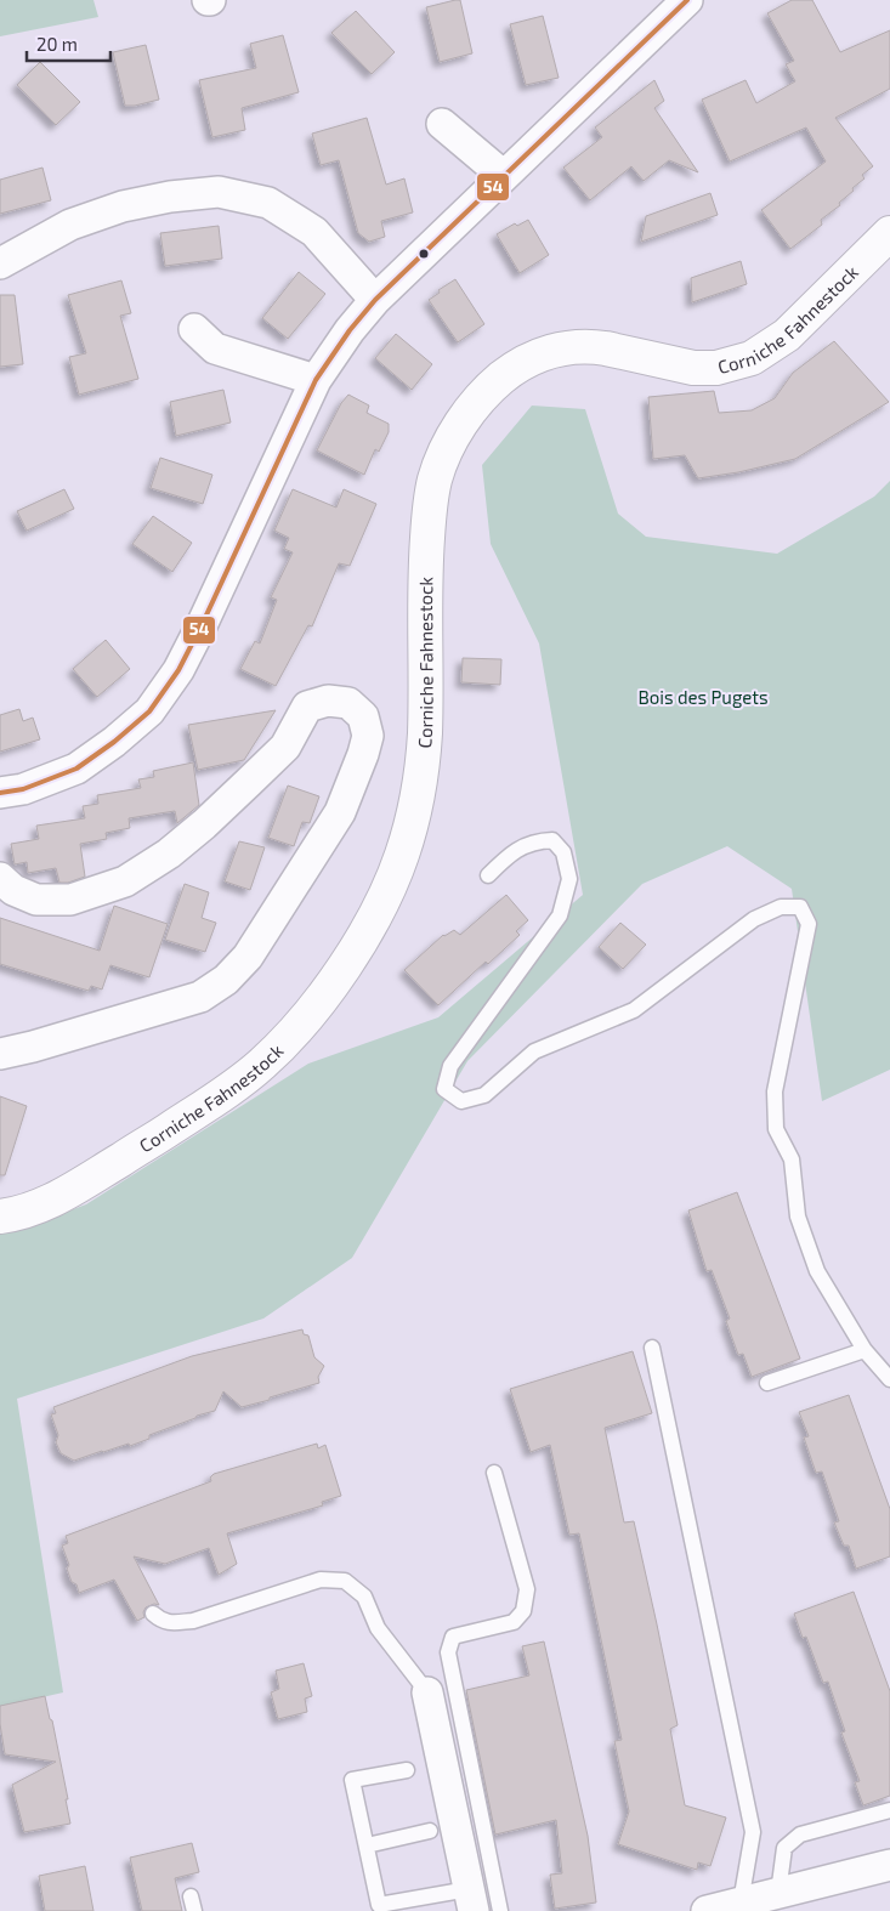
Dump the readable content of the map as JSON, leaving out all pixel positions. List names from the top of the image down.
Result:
{
  "streets": {
    "main road": ["Corniche Fahnestock"]
  },
  "parks": ["Bois des Pugets"],
  "lines": ["transit line 54"],
  "scale_bar": "20 m"
}
